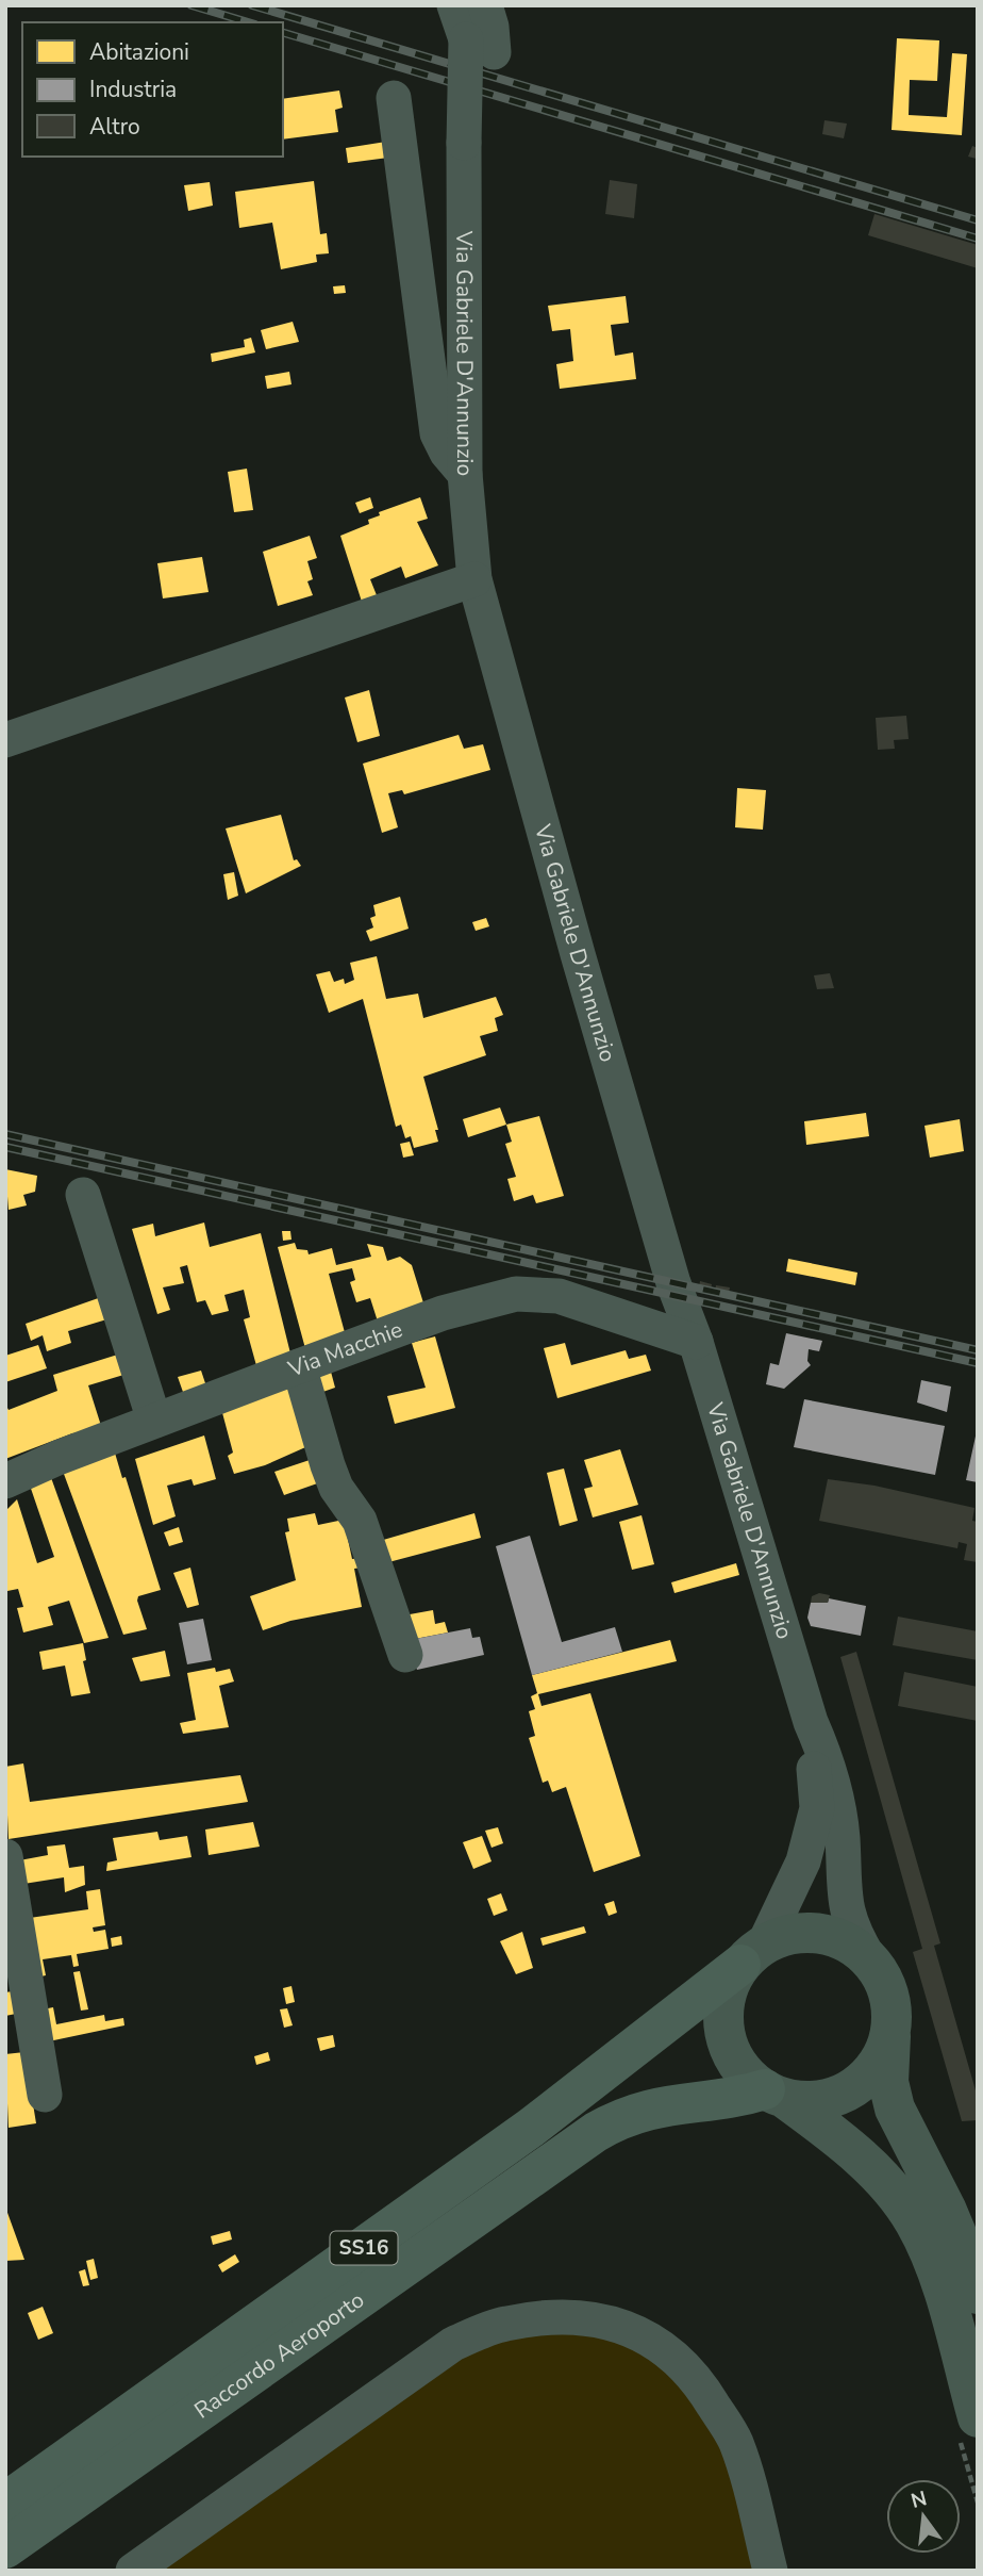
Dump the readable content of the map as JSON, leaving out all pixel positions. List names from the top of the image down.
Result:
{
  "streets": {
    "highway": ["SS16", "Raccordo Aeroporto"],
    "street": ["Via Gabriele D'Annunzio", "Via Macchie"]
  },
  "crossings": [
    ["Via Gabriele D'Annunzio", "Via Macchie"]
  ],
  "legend": ["Abitazioni", "Industria", "Altro"],
  "north": "top"
}
